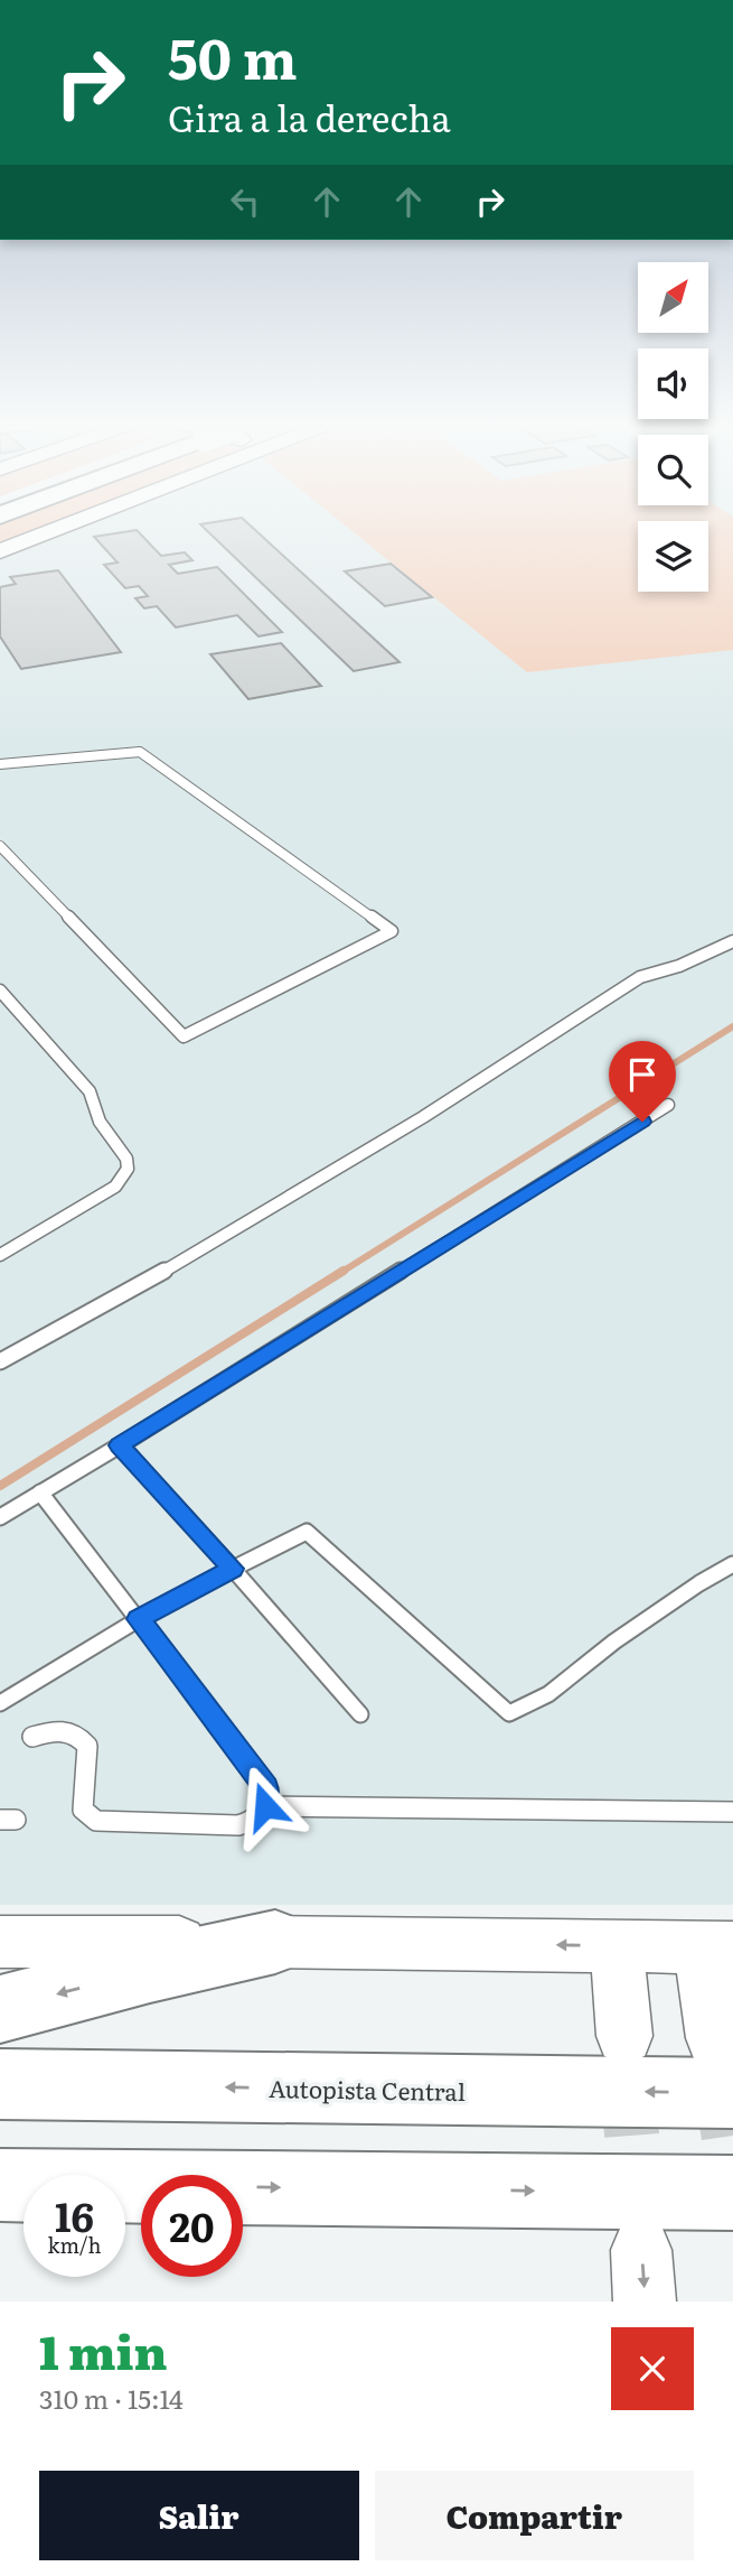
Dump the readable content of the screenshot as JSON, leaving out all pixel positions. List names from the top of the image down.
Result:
{
  "streets": {
    "highway": ["Autopista Central"]
  },
  "north": "top right",
  "page": {
    "turn": ["50 m", "Gira a la derecha"],
    "speed": "16 km/h",
    "limit": "20",
    "heading": ["1 min", "310 m · 15:14"],
    "buttons": ["Salir", "Compartir"]
  }
}
